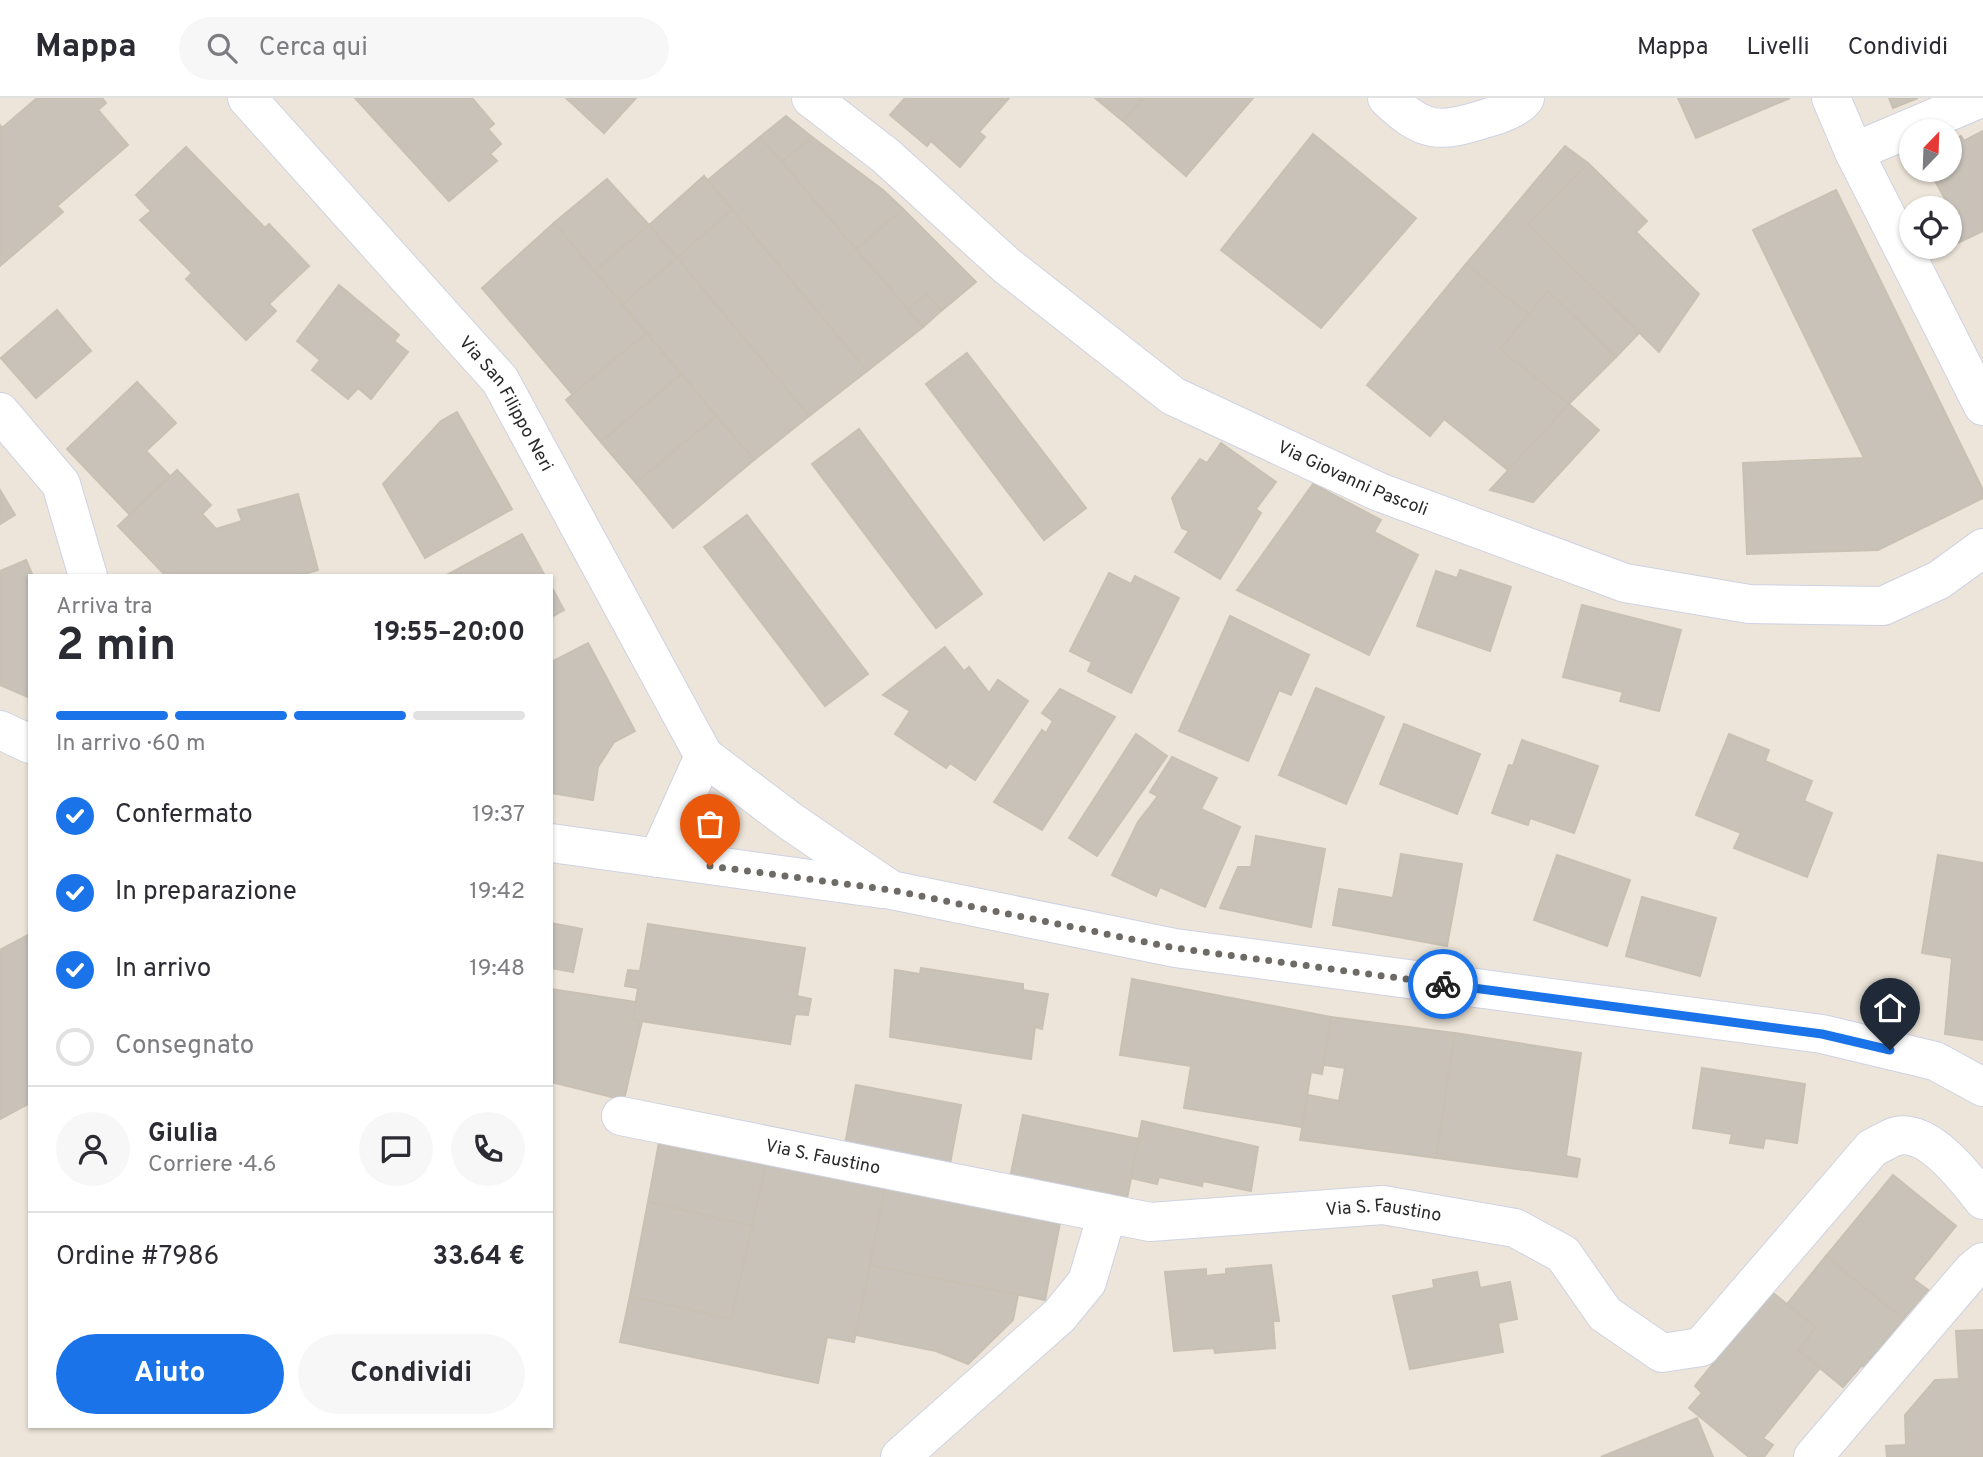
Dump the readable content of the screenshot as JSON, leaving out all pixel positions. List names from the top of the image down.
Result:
{
  "streets": {
    "street": ["Via San Filippo Neri", "Via Giovanni Pascoli", "Via S. Faustino"]
  },
  "north": "top right",
  "page": {
    "header": "Mappa",
    "search": "Cerca qui",
    "nav": ["Mappa", "Livelli", "Condividi"],
    "heading": ["2 min", "Arriva tra", "19:55–20:00"],
    "panel": [
      "Giulia",
      "Corriere · 4.6",
      "Ordine #7986",
      "33.64 €"
    ],
    "bar": "In arrivo · 60 m",
    "list": [
      ["Confermato", "19:37"],
      ["In preparazione", "19:42"],
      ["In arrivo", "19:48"],
      "Consegnato"
    ],
    "buttons": ["Aiuto", "Condividi"]
  }
}
